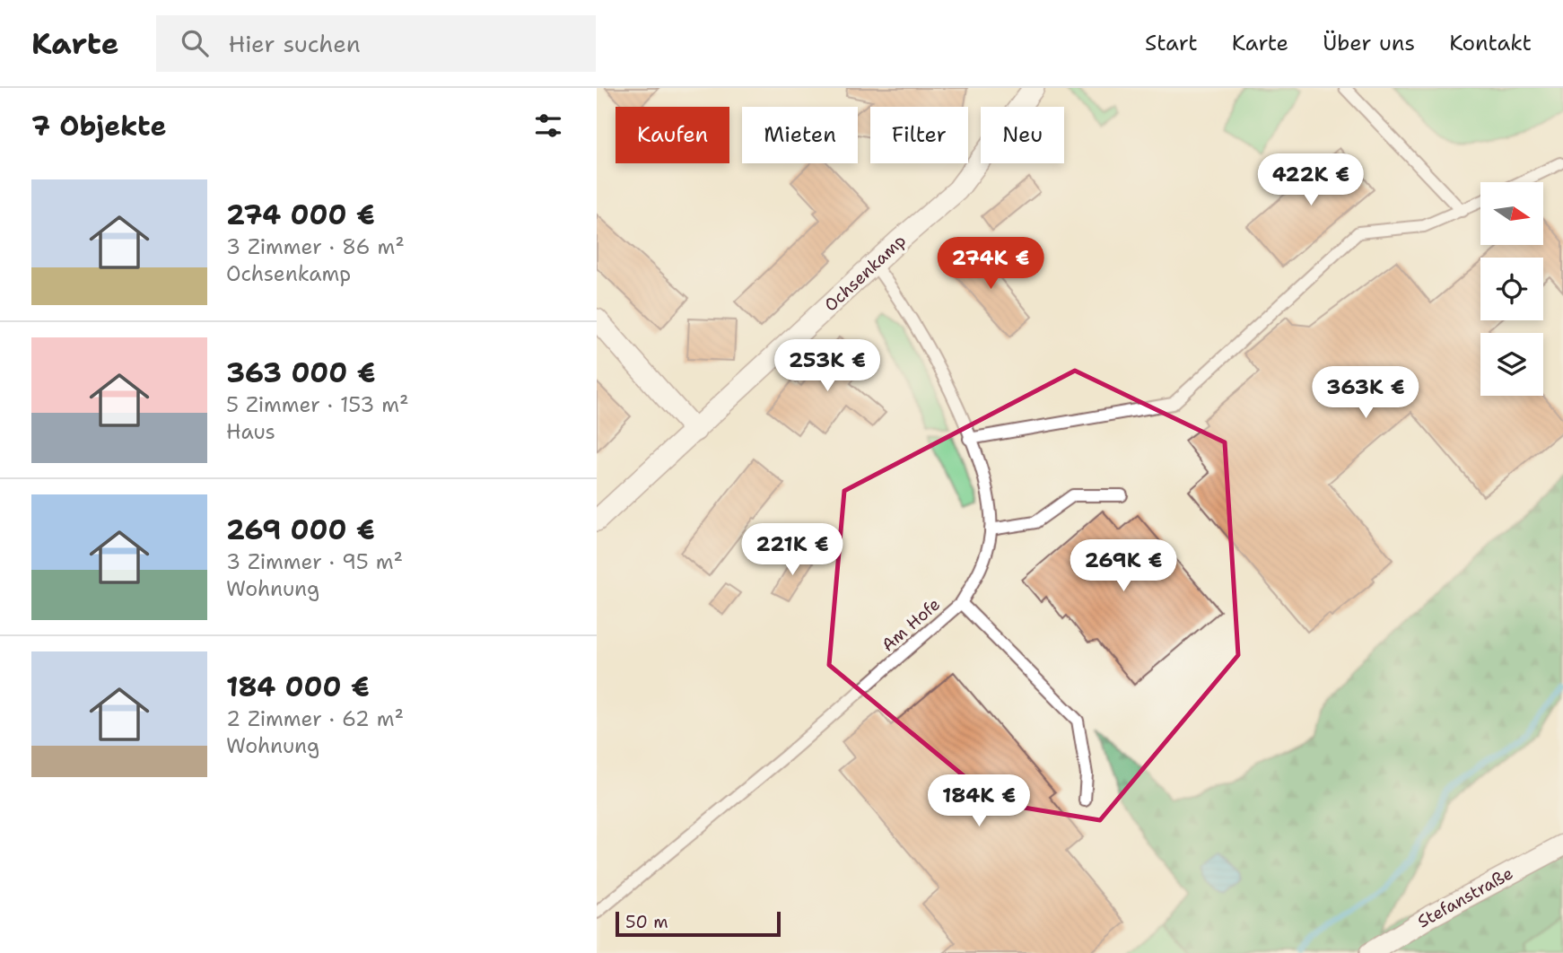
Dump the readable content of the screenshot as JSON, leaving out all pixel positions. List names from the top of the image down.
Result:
{
  "streets": {
    "street": ["Ochsenkamp", "Stefanstraße"],
    "lane": ["Am Hofe"]
  },
  "crossings": [
    ["Ochsenkamp", "Am Hofe"]
  ],
  "scale_bar": "50 m",
  "north": "right",
  "page": {
    "header": "Karte",
    "search": "Hier suchen",
    "nav": [
      "Start",
      "Karte",
      "Über uns",
      "Kontakt"
    ],
    "heading": "7 Objekte",
    "chip": [
      "Kaufen",
      "Mieten",
      "Filter",
      "Neu"
    ],
    "price": [
      "422K €",
      "274K €",
      "253K €",
      "363K €",
      "221K €",
      "269K €",
      "184K €"
    ],
    "list": [
      {
        "name": "274 000 €",
        "note": "3 Zimmer · 86 m² · Ochsenkamp"
      },
      {
        "name": "363 000 €",
        "note": "5 Zimmer · 153 m² · Haus"
      },
      {
        "name": "269 000 €",
        "note": "3 Zimmer · 95 m² · Wohnung"
      },
      {
        "name": "184 000 €",
        "note": "2 Zimmer · 62 m² · Wohnung"
      }
    ],
    "scale": "50 m"
  }
}
